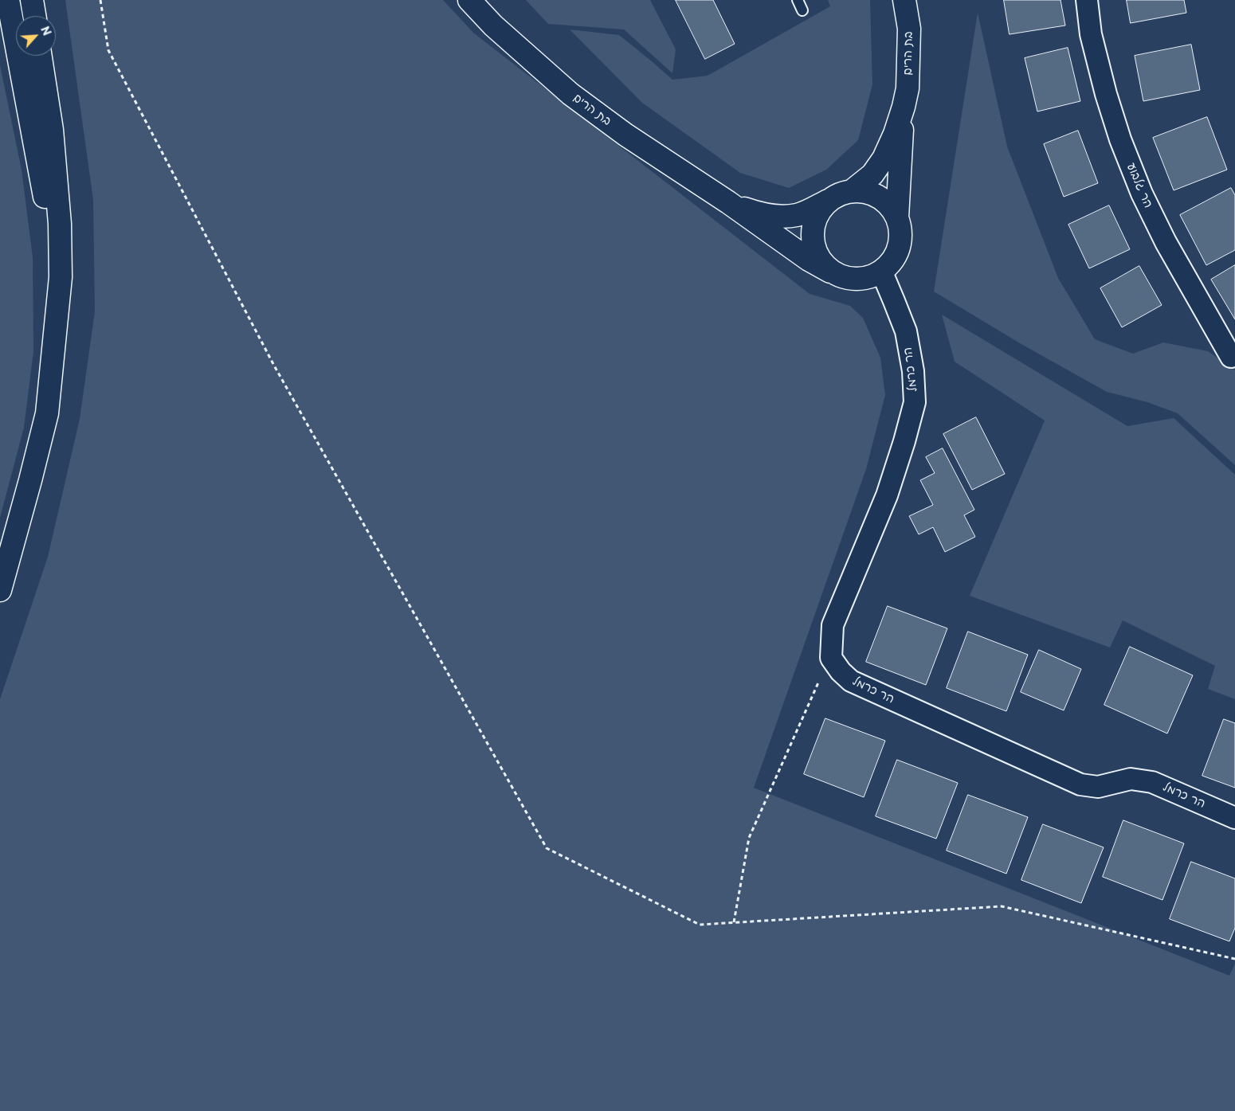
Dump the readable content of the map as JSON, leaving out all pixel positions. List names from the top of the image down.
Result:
{
  "streets": {
    "street": ["בת הרים", "הר גלבוע", "הר כרמל"]
  },
  "crossings": [
    ["בת הרים", "הר כרמל"]
  ],
  "north": "top right"
}
